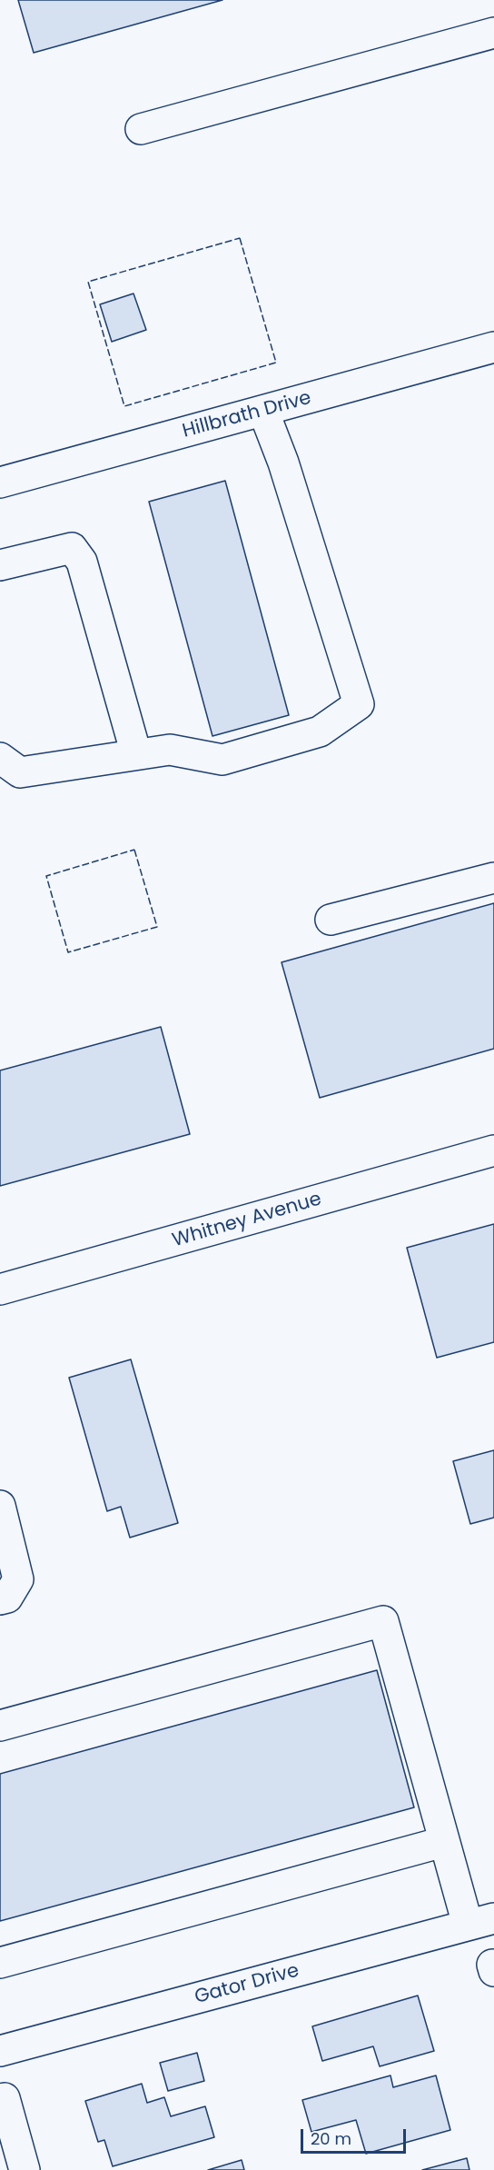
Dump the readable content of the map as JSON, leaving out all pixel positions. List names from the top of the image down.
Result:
{
  "streets": {
    "street": ["Hillbrath Drive", "Whitney Avenue", "Gator Drive"]
  },
  "scale_bar": "20 m"
}
